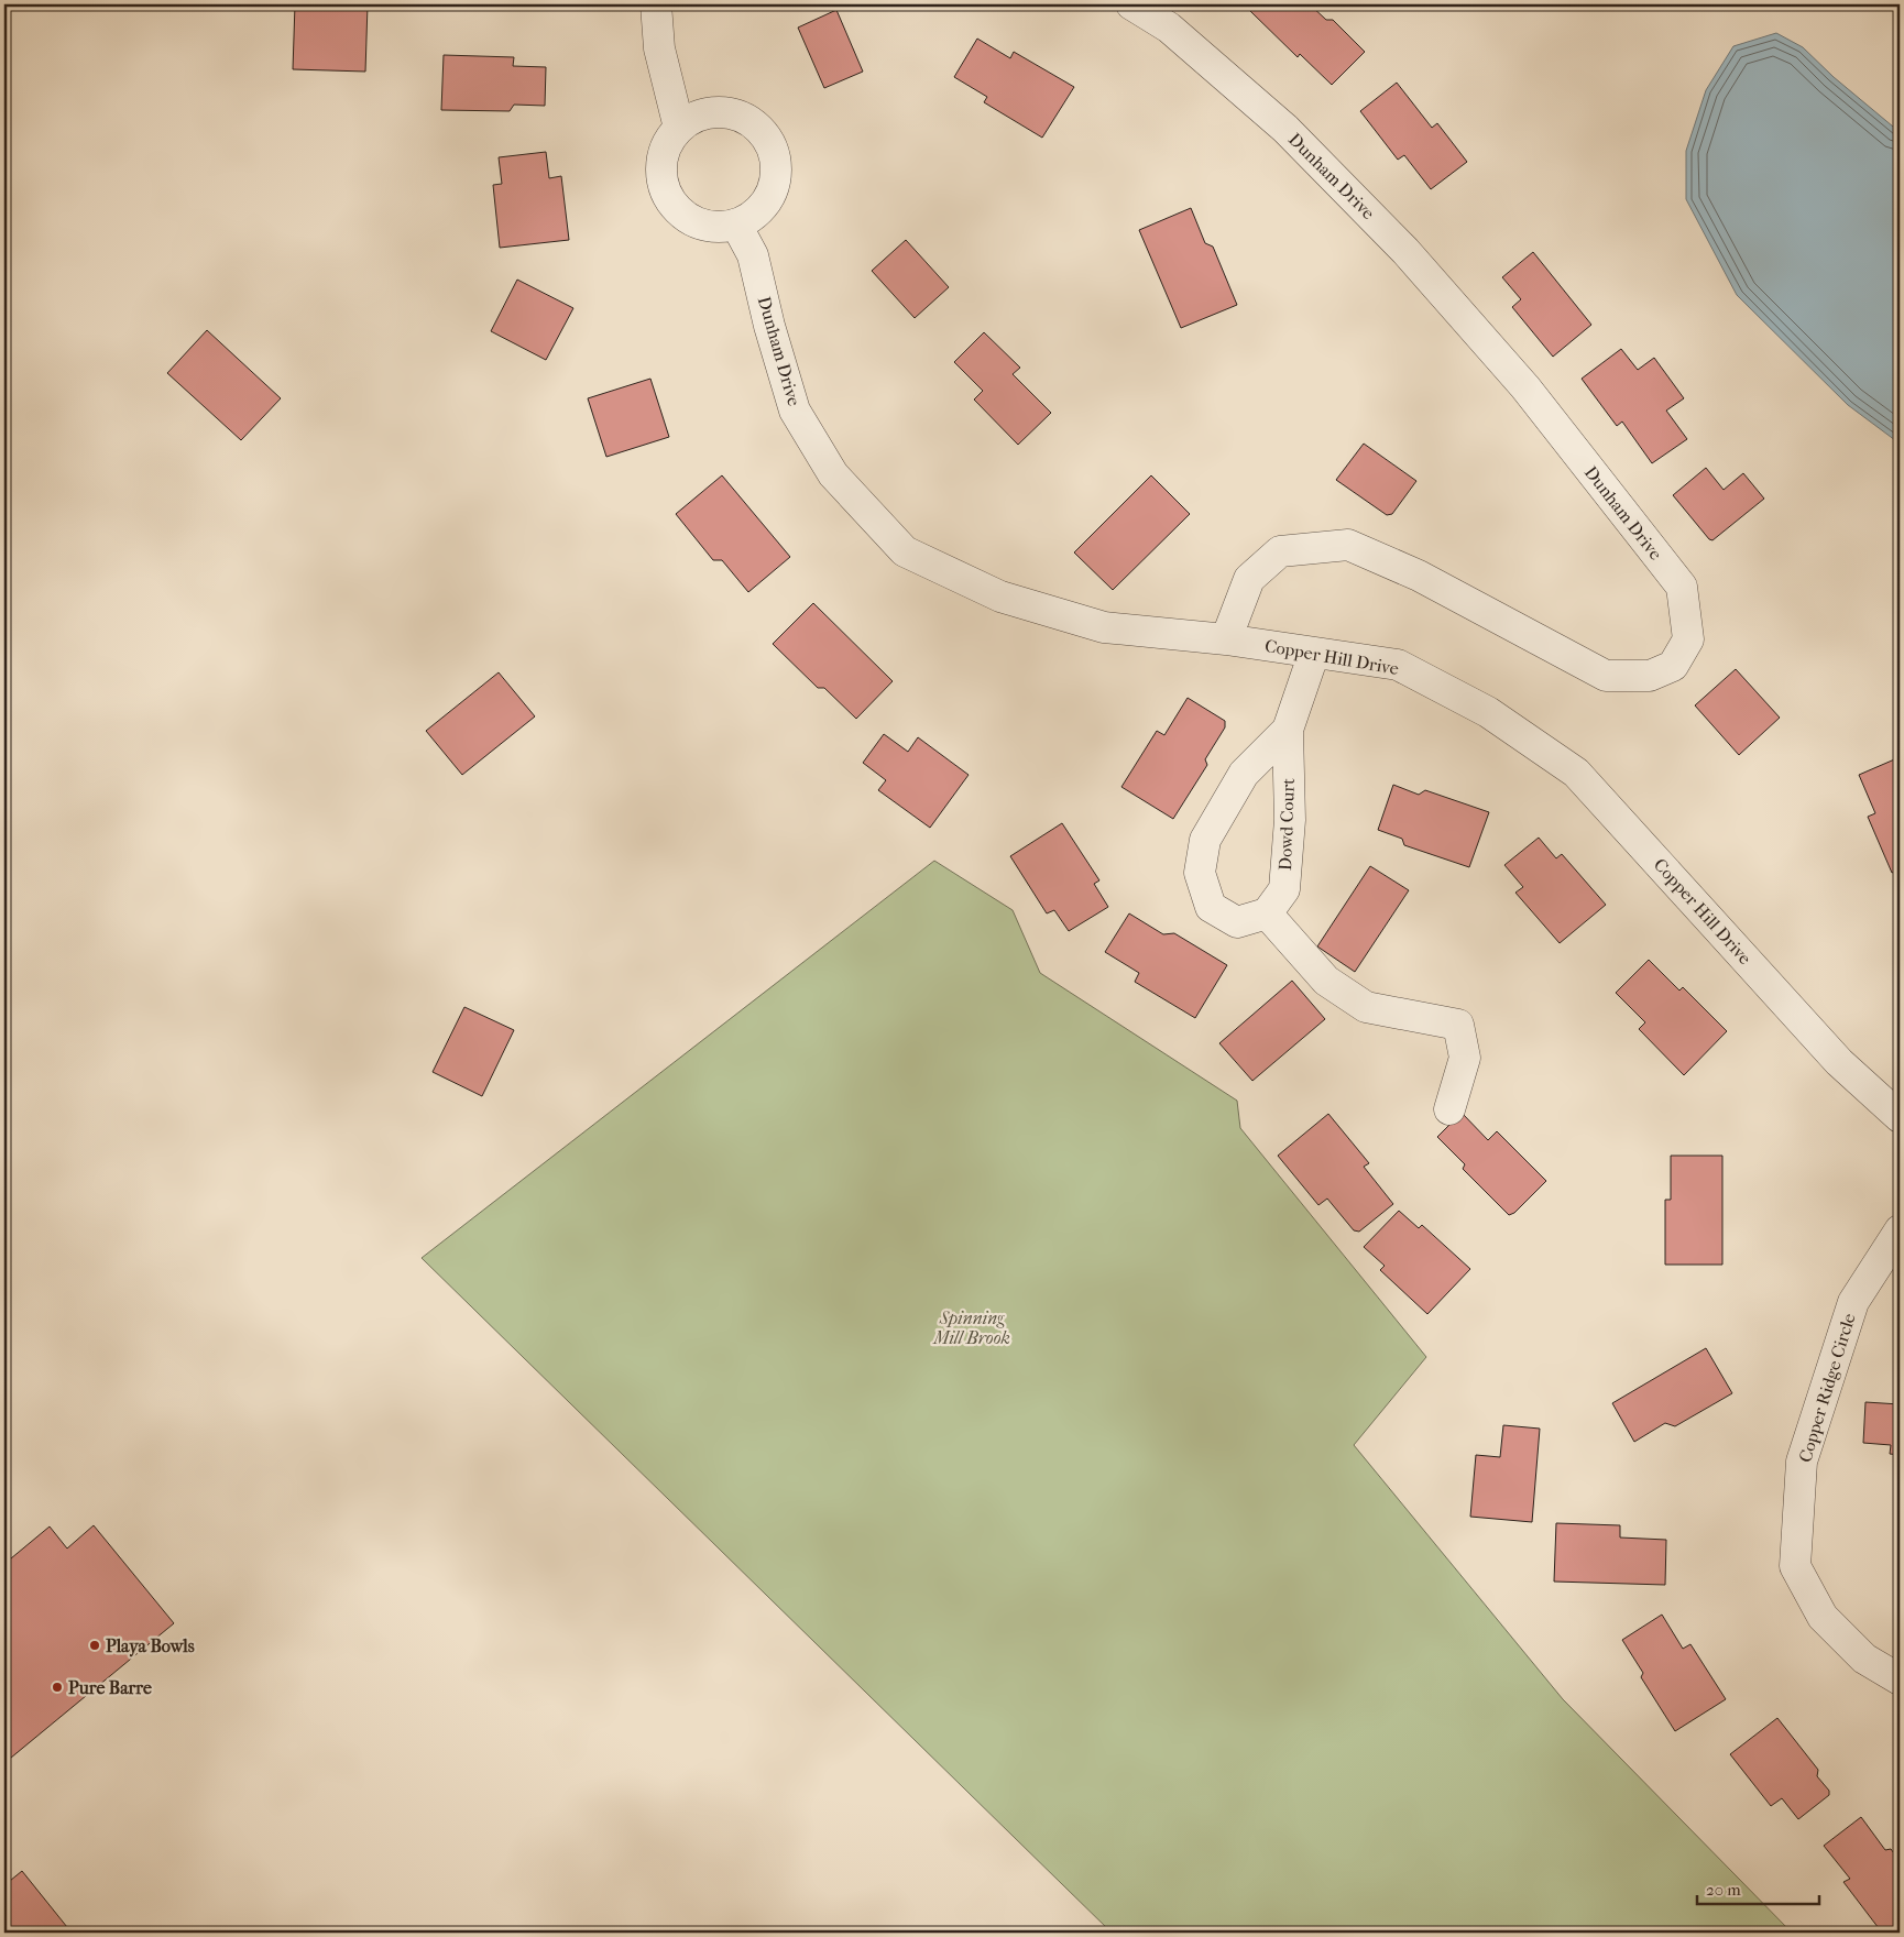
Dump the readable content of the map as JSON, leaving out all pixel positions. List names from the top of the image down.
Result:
{
  "streets": {
    "street": [
      "Dunham Drive",
      "Copper Hill Drive",
      "Dowd Court",
      "Copper Ridge Circle"
    ]
  },
  "crossings": [
    ["Dunham Drive", "Copper Hill Drive"],
    ["Copper Hill Drive", "Dowd Court"]
  ],
  "parks": ["Spinning Mill Brook"],
  "places": ["Playa Bowls", "Pure Barre"],
  "scale_bar": "20 m"
}
